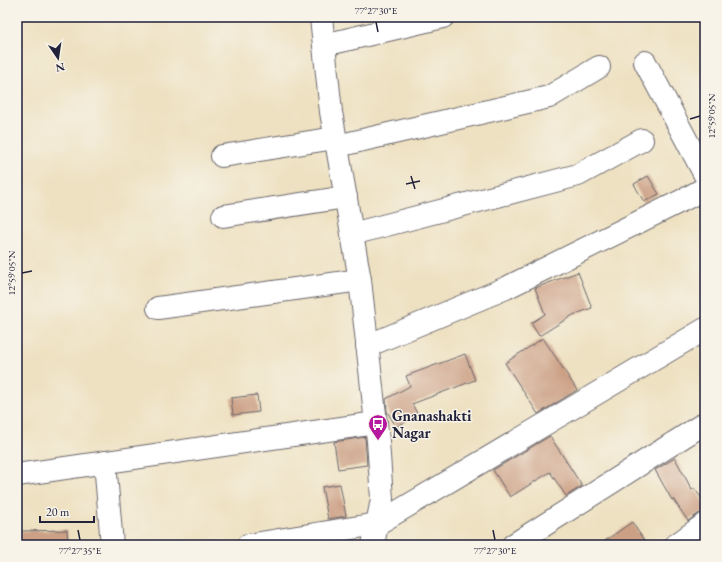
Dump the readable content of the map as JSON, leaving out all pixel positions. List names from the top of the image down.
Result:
{
  "places": {
    "bus stop": ["Gnanashakti Nagar"]
  },
  "scale_bar": "20 m",
  "north": "bottom",
  "coordinates": ["77°27'30\"E", "12°59'05\"N", "77°27'35\"E"]
}
